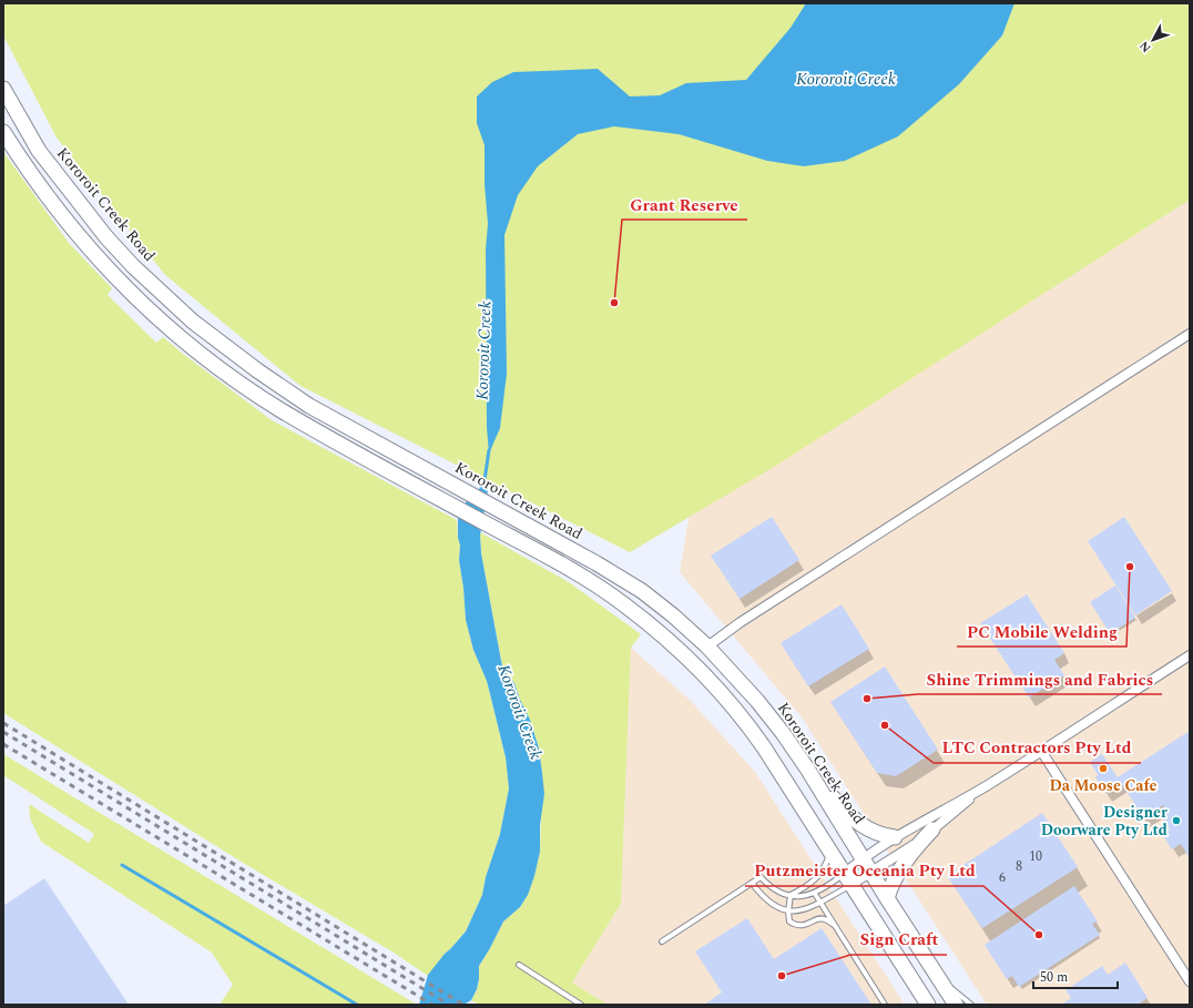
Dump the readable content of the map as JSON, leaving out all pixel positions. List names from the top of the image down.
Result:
{
  "streets": {
    "main road": ["Kororoit Creek Road"]
  },
  "water": ["Kororoit Creek"],
  "places": [
    "Grant Reserve",
    "PC Mobile Welding",
    "Shine Trimmings and Fabrics",
    "LTC Contractors Pty Ltd",
    "Da Moose Cafe",
    "Designer Doorware Pty Ltd",
    "Putzmeister Oceania Pty Ltd",
    "Sign Craft"
  ],
  "house_numbers": ["10", "8", "6"],
  "scale_bar": "50 m",
  "north": "bottom left"
}
